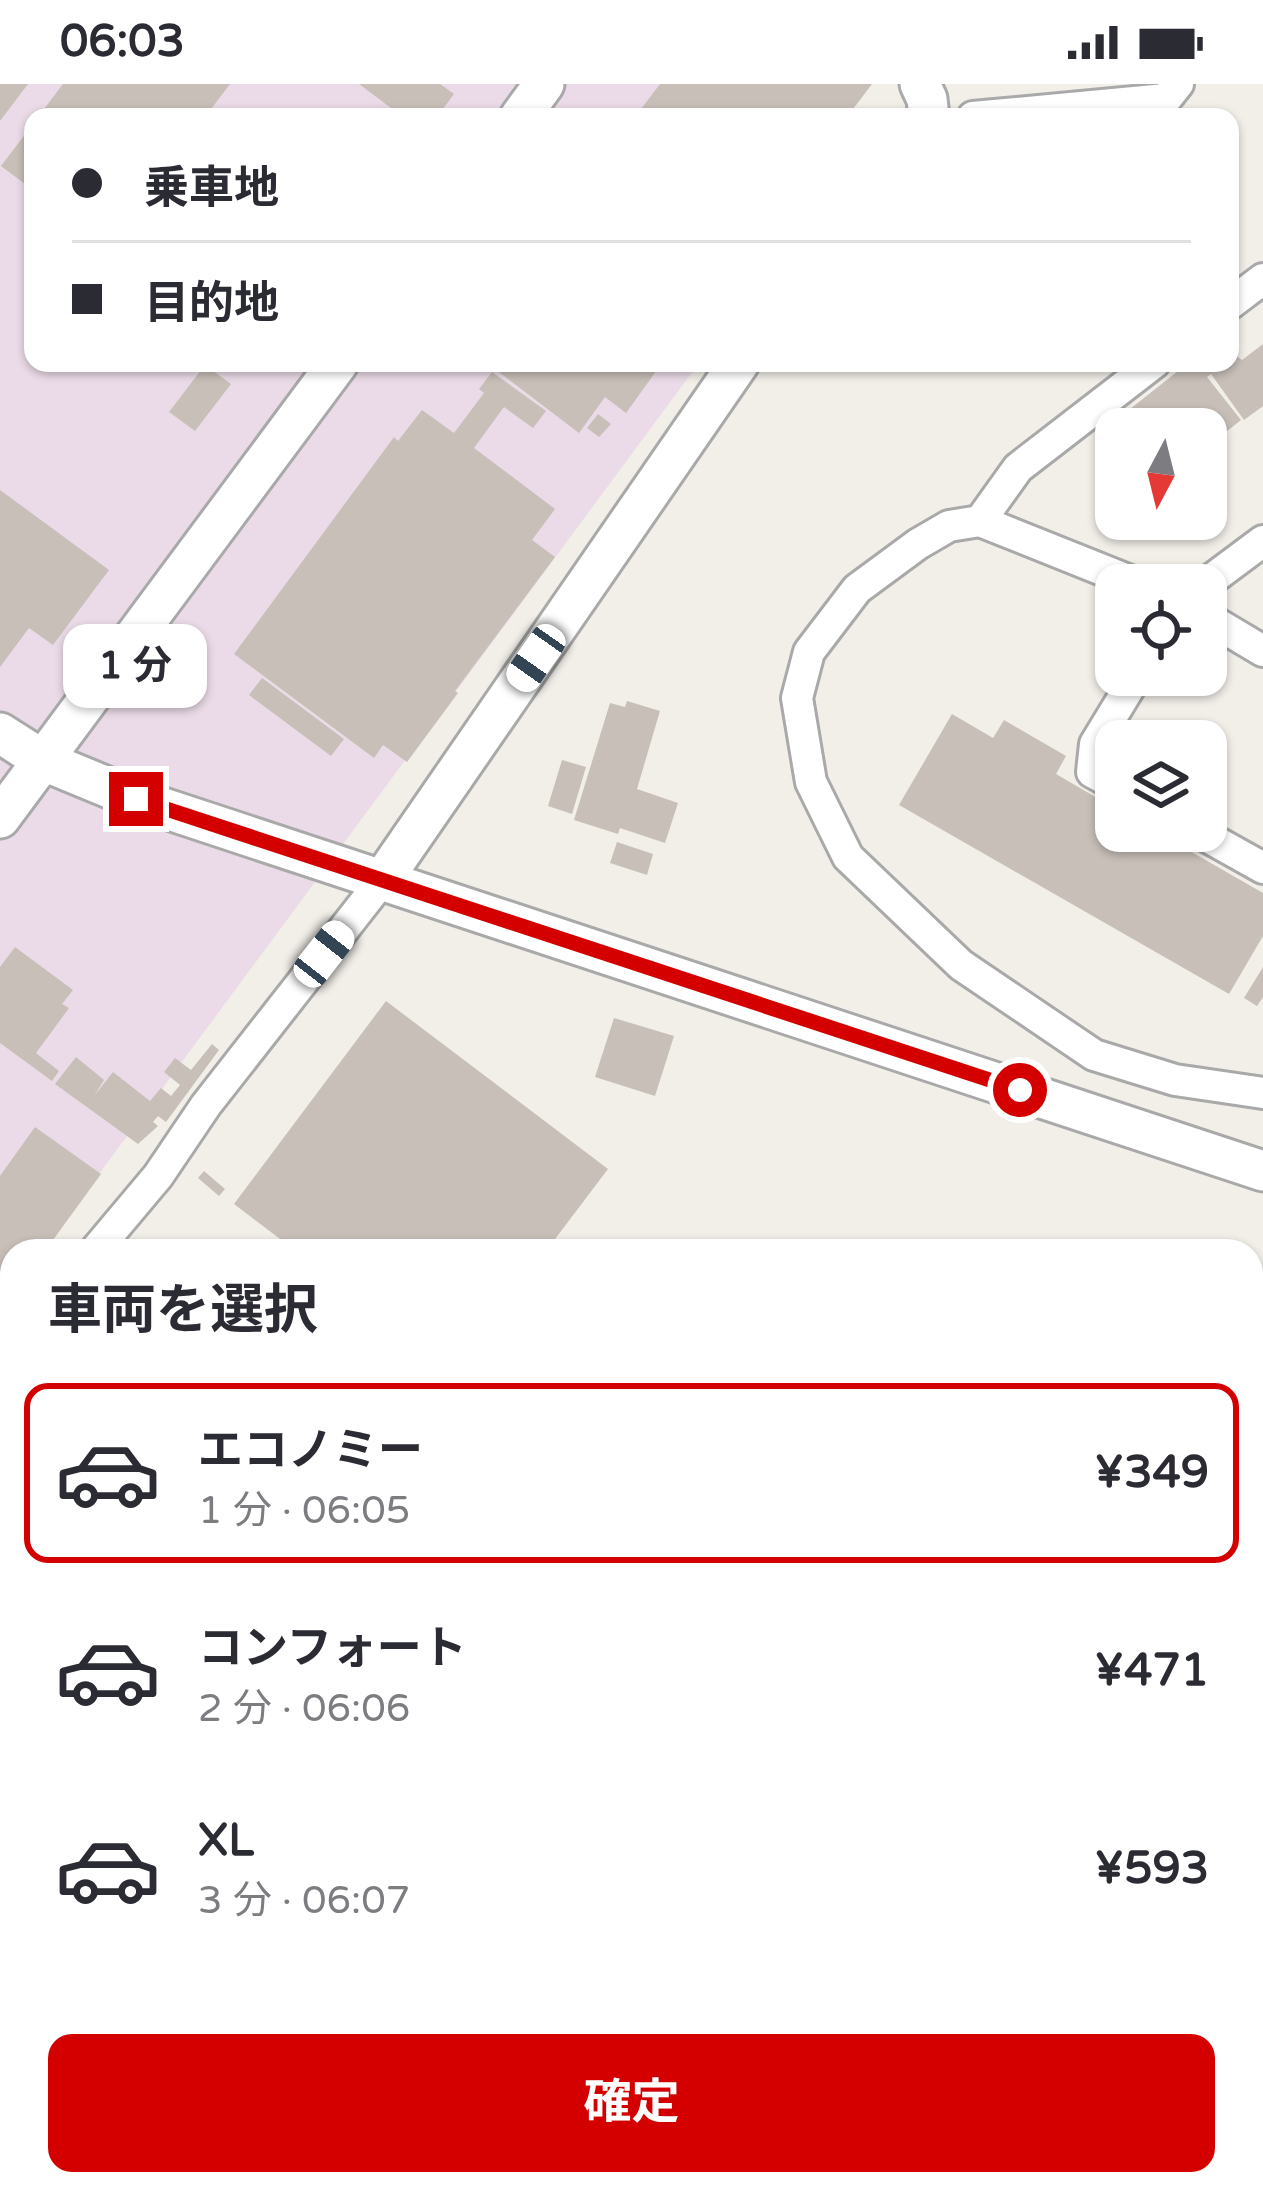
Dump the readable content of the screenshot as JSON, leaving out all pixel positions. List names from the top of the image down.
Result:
{
  "north": "bottom",
  "page": {
    "status": "06:03",
    "banner": ["乗車地", "目的地"],
    "bubble": "1 分",
    "heading": "車両を選択",
    "list": [
      {
        "name": "エコノミー",
        "note": "1 分 · 06:05",
        "value": "¥349"
      },
      {
        "name": "コンフォート",
        "note": "2 分 · 06:06",
        "value": "¥471"
      },
      {
        "name": "XL",
        "note": "3 分 · 06:07",
        "value": "¥593"
      }
    ],
    "buttons": "確定"
  }
}
